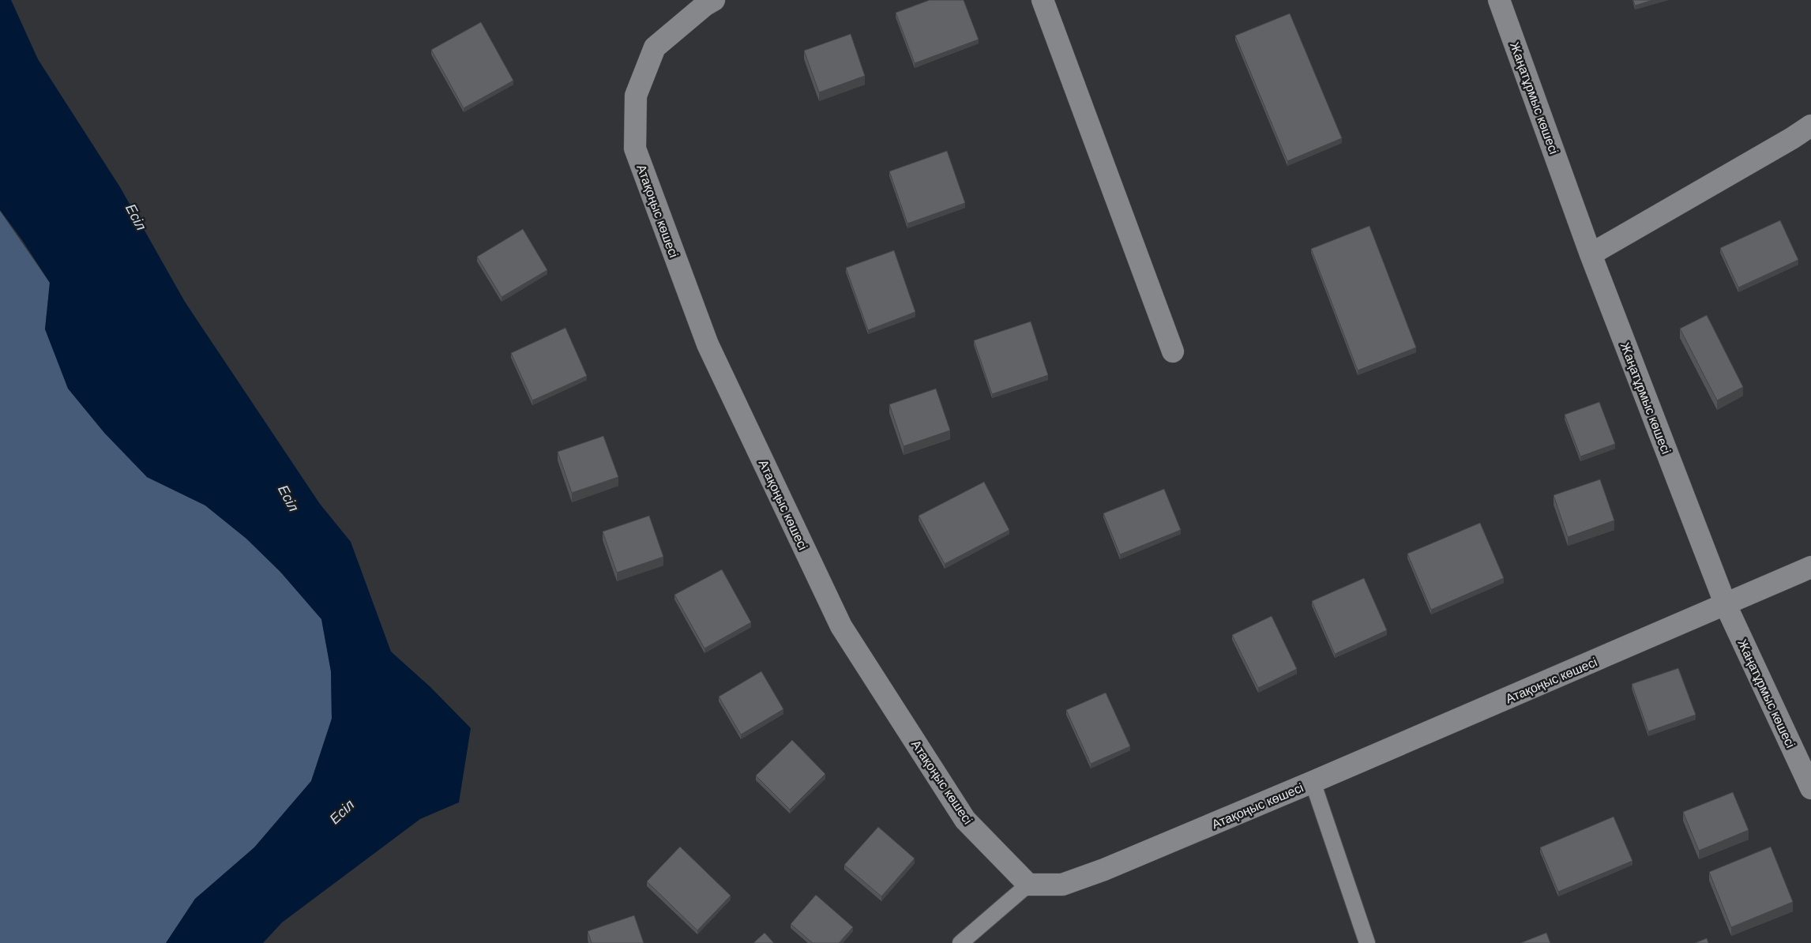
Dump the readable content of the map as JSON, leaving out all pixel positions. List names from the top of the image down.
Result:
{
  "streets": {
    "street": ["Жаңатұрмыс көшесі", "Атақоңыс көшесі"]
  },
  "crossings": [
    ["Жаңатұрмыс көшесі", "Атақоңыс көшесі"]
  ],
  "water": ["Есіл"]
}
